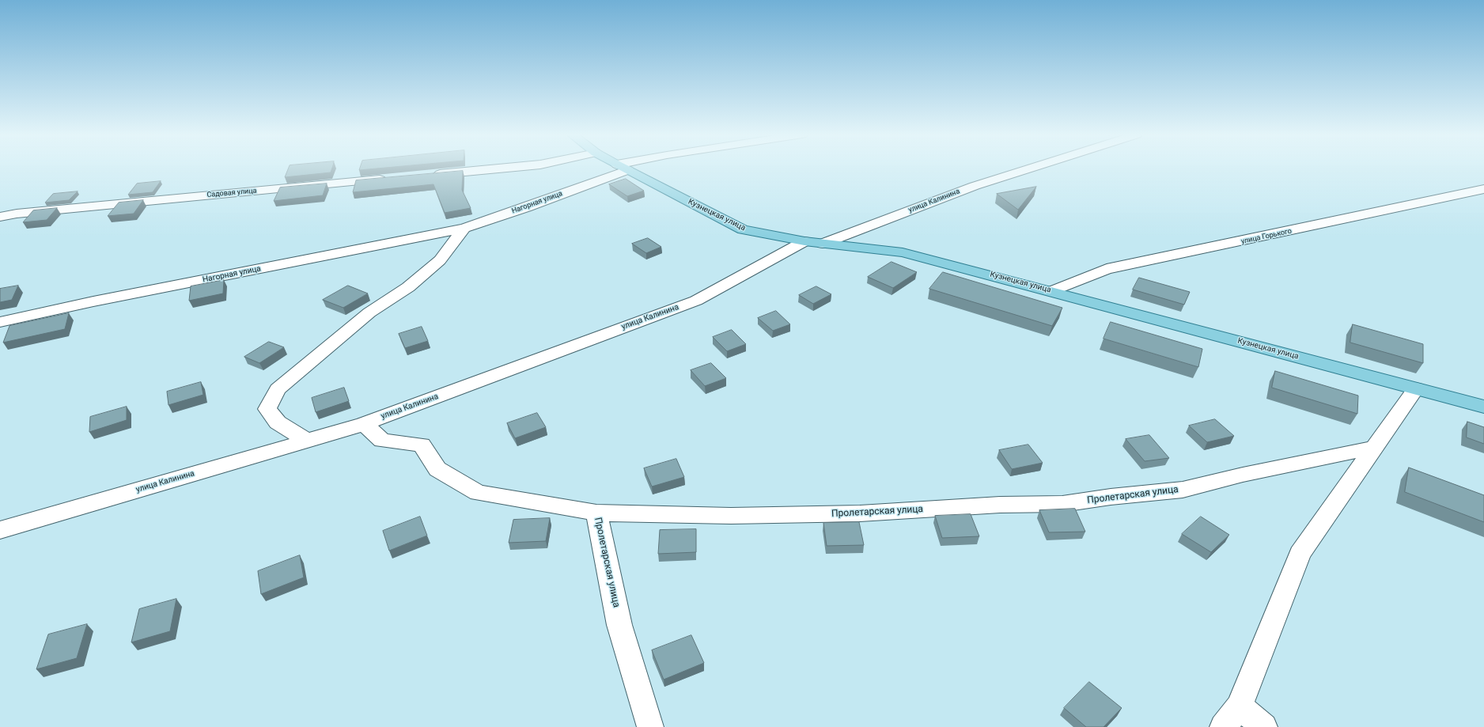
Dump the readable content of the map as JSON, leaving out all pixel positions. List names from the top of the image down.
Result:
{
  "streets": {
    "main road": ["Кузнецкая улица"],
    "street": [
      "Садовая улица",
      "улица Калинина",
      "Нагорная улица",
      "улица Горького",
      "Пролетарская улица"
    ]
  },
  "crossings": [
    ["улица Калинина", "Кузнецкая улица"],
    ["Кузнецкая улица", "улица Горького"]
  ]
}
